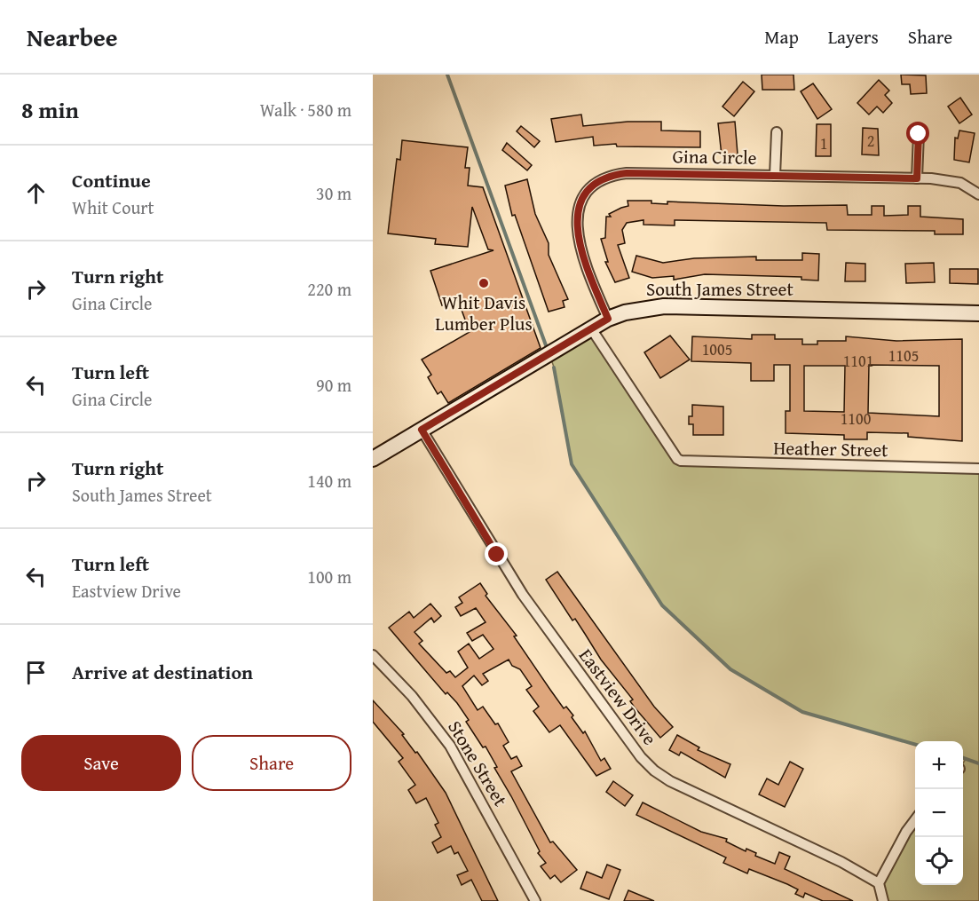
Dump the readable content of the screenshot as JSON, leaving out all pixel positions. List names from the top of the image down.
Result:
{
  "streets": {
    "street": [
      "Gina Circle",
      "South James Street",
      "Heather Street",
      "Eastview Drive",
      "Stone Street"
    ]
  },
  "crossings": [
    ["Gina Circle", "South James Street"],
    ["South James Street", "Heather Street"],
    ["South James Street", "Eastview Drive"]
  ],
  "places": ["Whit Davis Lumber Plus"],
  "house_numbers": [
    "2",
    "1",
    "1005",
    "1105",
    "1101",
    "1100"
  ],
  "page": {
    "header": "Nearbee",
    "nav": ["Map", "Layers", "Share"],
    "heading": ["8 min", "Walk · 580 m"],
    "list": [
      ["Continue", "Whit Court", "30 m"],
      ["Turn right", "Gina Circle", "220 m"],
      ["Turn left", "Gina Circle", "90 m"],
      ["Turn right", "South James Street", "140 m"],
      ["Turn left", "Eastview Drive", "100 m"],
      "Arrive at destination"
    ],
    "buttons": ["Save", "Share"],
    "map_buttons": ["+", "−"]
  }
}
